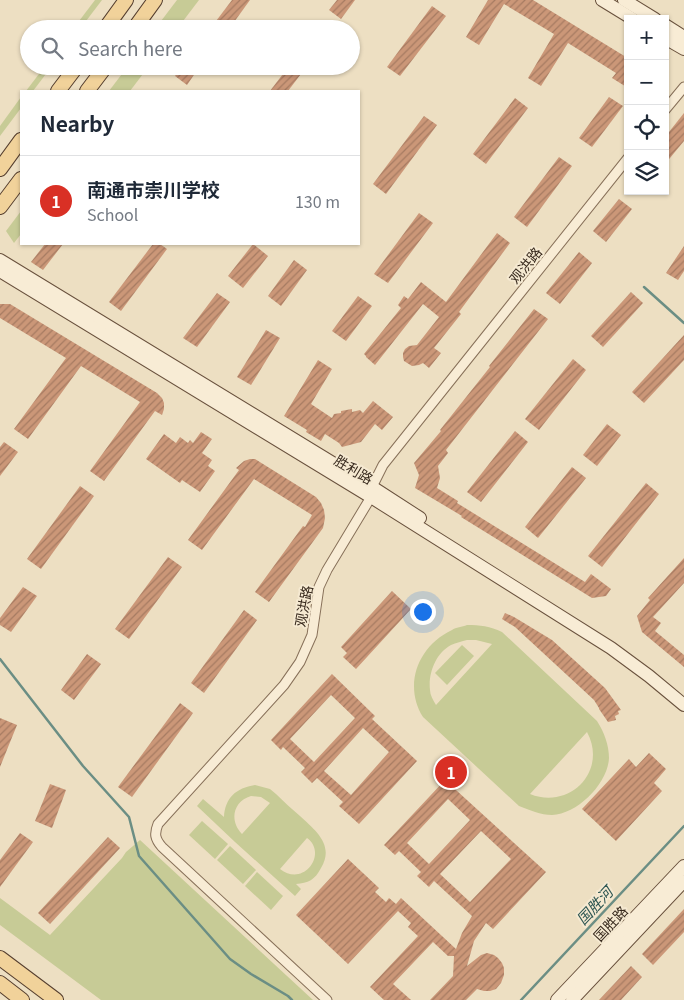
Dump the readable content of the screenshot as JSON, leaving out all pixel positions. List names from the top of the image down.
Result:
{
  "streets": {
    "street": ["观洪路", "胜利路", "国胜路"]
  },
  "crossings": [
    ["观洪路", "胜利路"]
  ],
  "water": ["国胜河"],
  "page": {
    "map_buttons": ["+", "−"],
    "search": "Search here",
    "heading": "Nearby",
    "list": [
      {
        "mark": "1",
        "name": "南通市崇川学校",
        "note": "School",
        "value": "130 m"
      }
    ],
    "pins": "1"
  }
}
